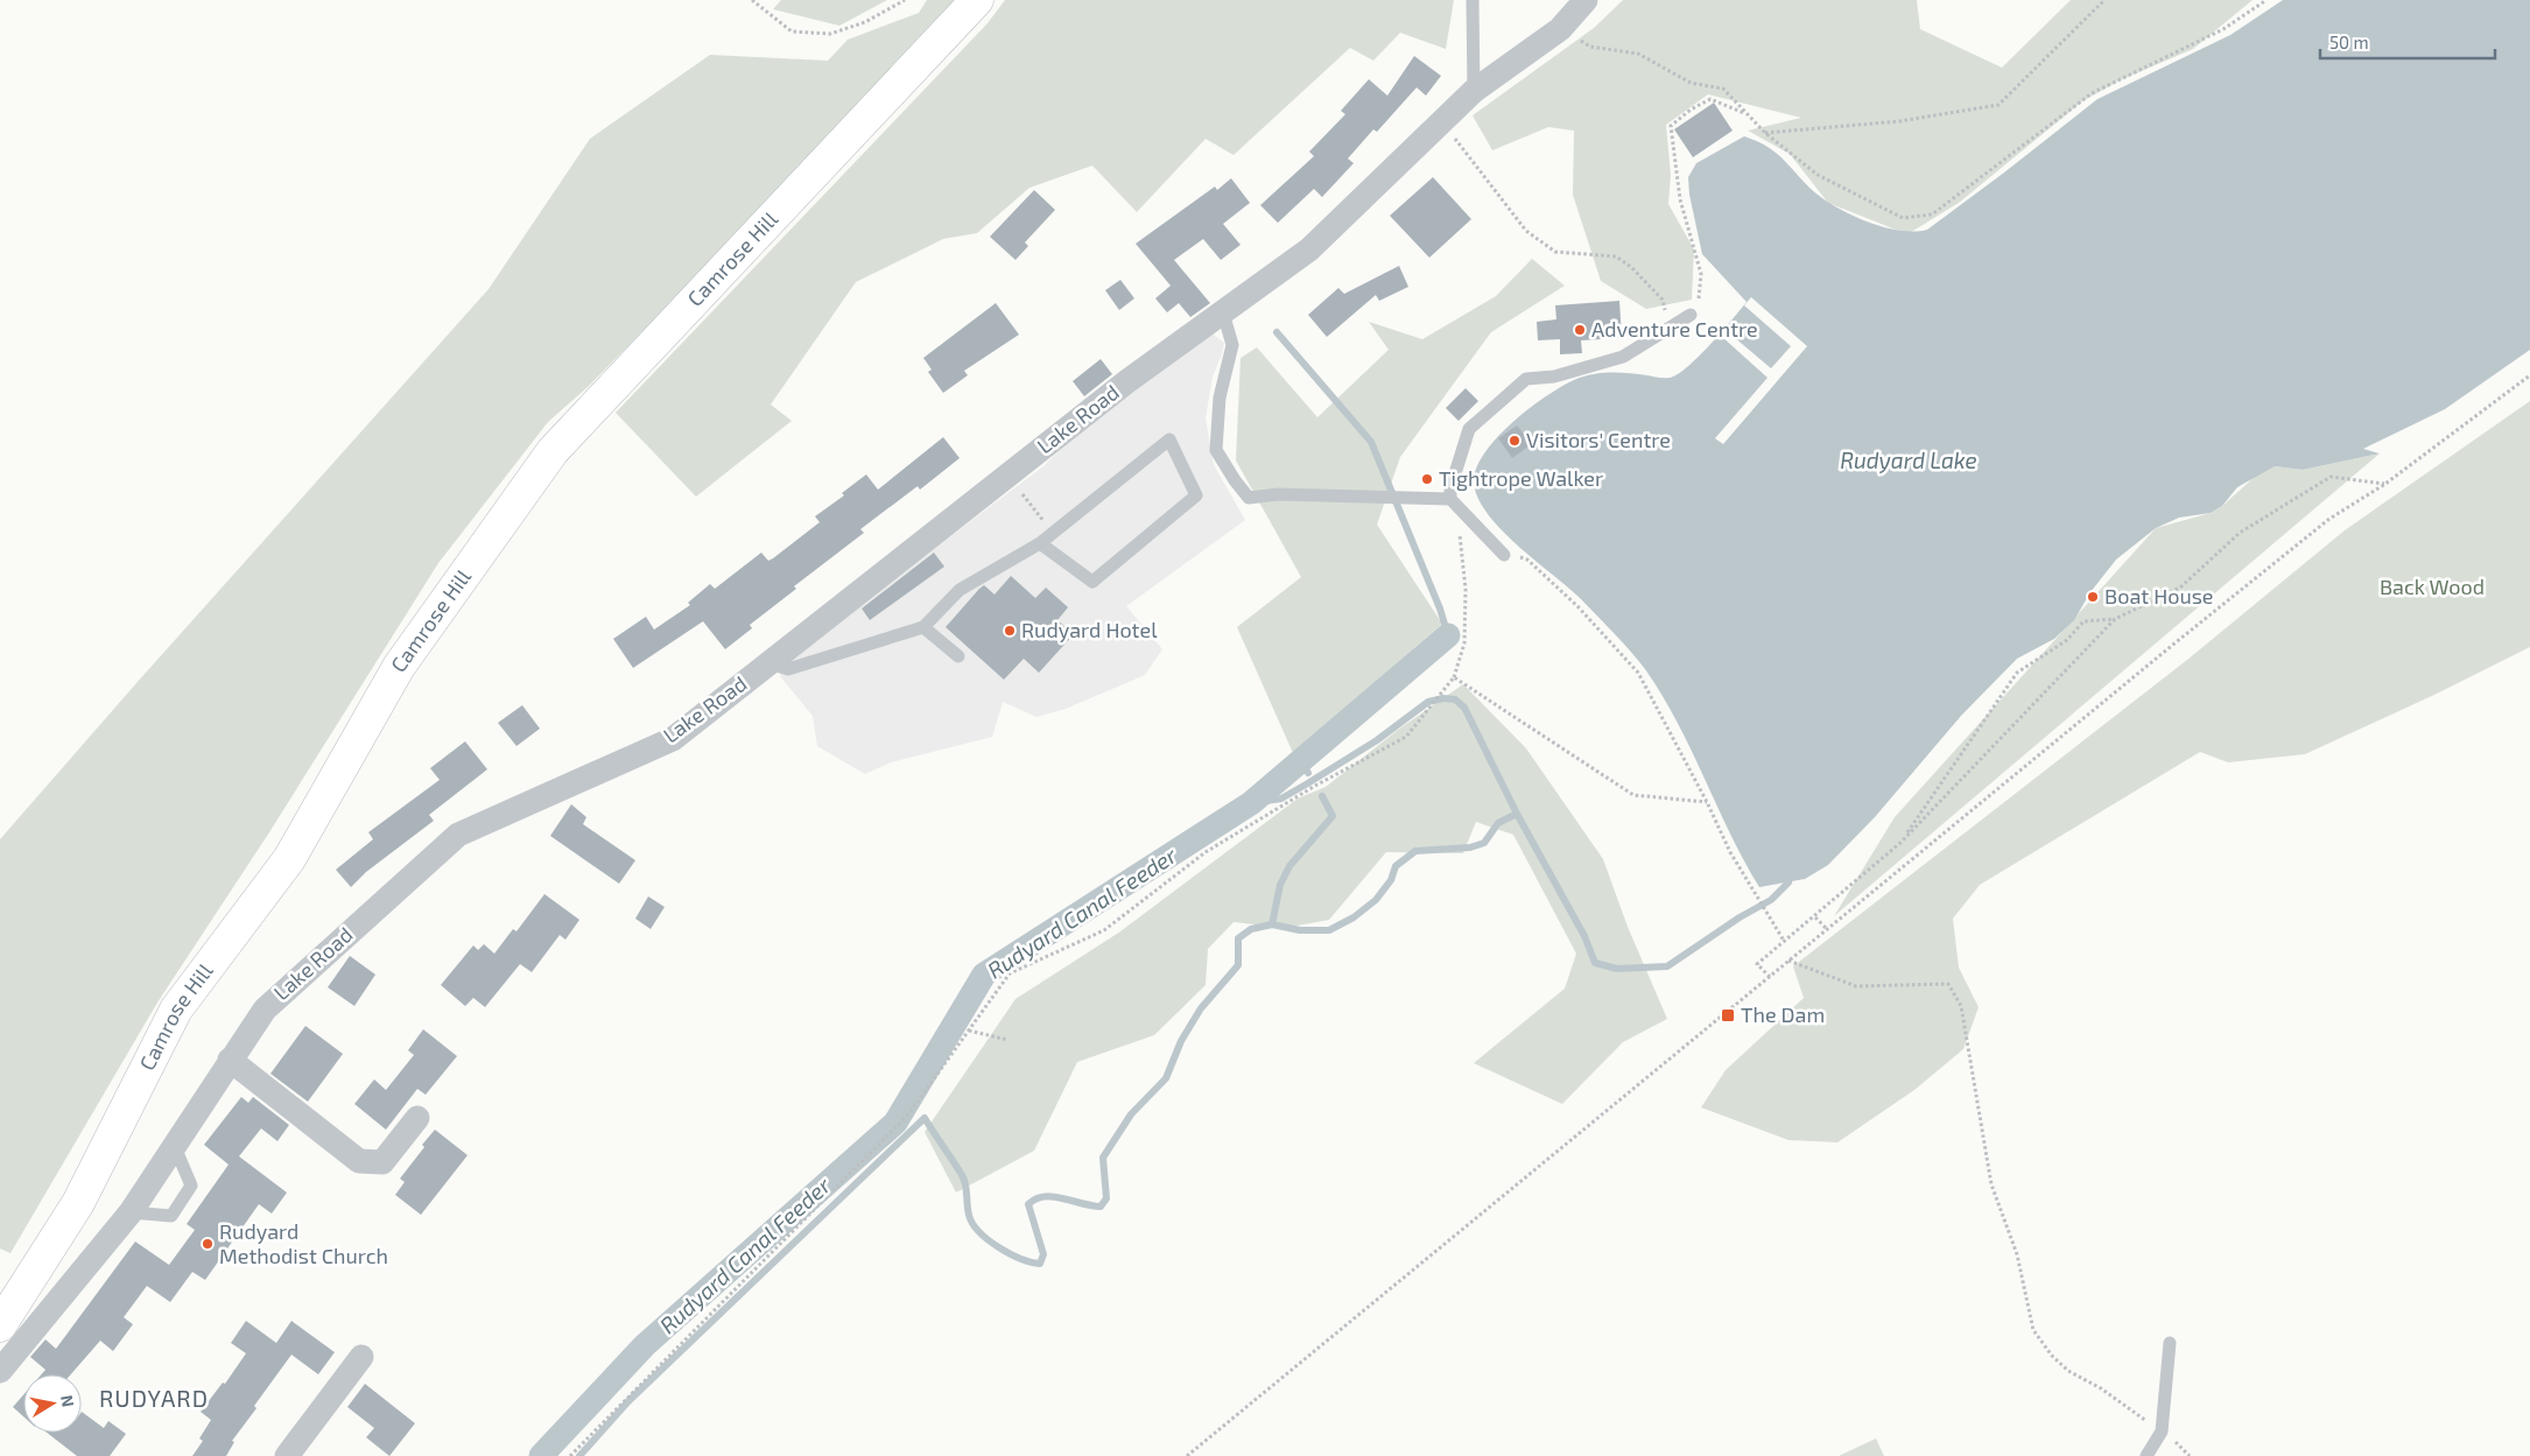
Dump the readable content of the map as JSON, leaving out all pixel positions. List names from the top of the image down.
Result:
{
  "streets": {
    "street": ["Camrose Hill", "Lake Road"]
  },
  "districts": ["RUDYARD"],
  "water": ["Rudyard Lake", "Rudyard Canal Feeder"],
  "parks": ["Back Wood"],
  "places": {
    "other": [
      "Adventure Centre",
      "Visitors' Centre",
      "Tightrope Walker",
      "Boat House",
      "Rudyard Hotel",
      "Rudyard Methodist Church"
    ],
    "transit": ["The Dam"]
  },
  "scale_bar": "50 m",
  "north": "right"
}
